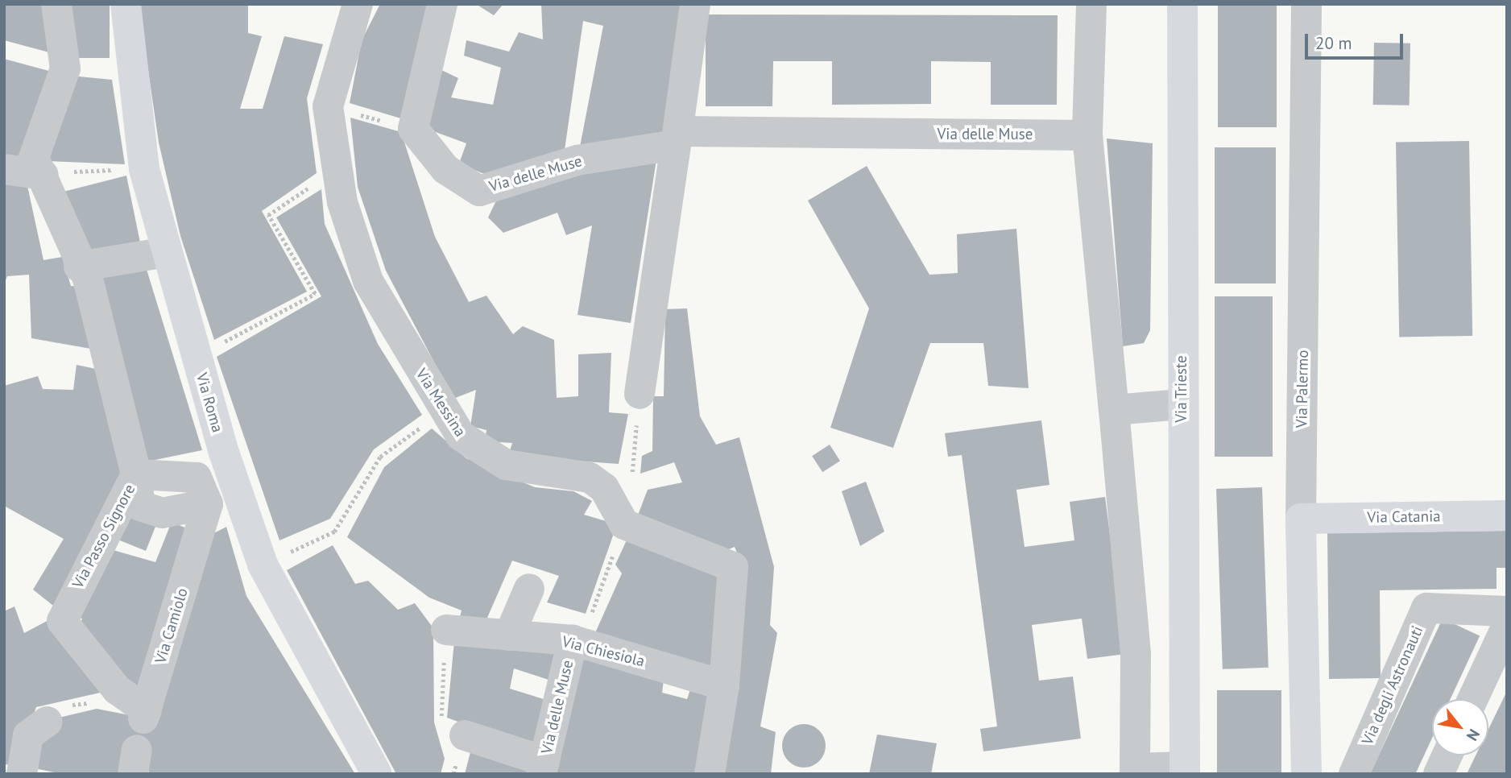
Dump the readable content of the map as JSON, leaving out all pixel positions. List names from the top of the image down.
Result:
{
  "streets": {
    "street": [
      "Via delle Muse",
      "Via Trieste",
      "Via Palermo",
      "Via Roma",
      "Via Messina",
      "Via Catania",
      "Via Passo Signore",
      "Via Camiolo",
      "Via Chiesiola",
      "Via degli Astronauti"
    ]
  },
  "crossings": [
    ["Via delle Muse", "Via Chiesiola"],
    ["Via Palermo", "Via Catania"],
    ["Via Messina", "Via Chiesiola"],
    ["Via Passo Signore", "Via Camiolo"]
  ],
  "scale_bar": "20 m",
  "north": "bottom right"
}
